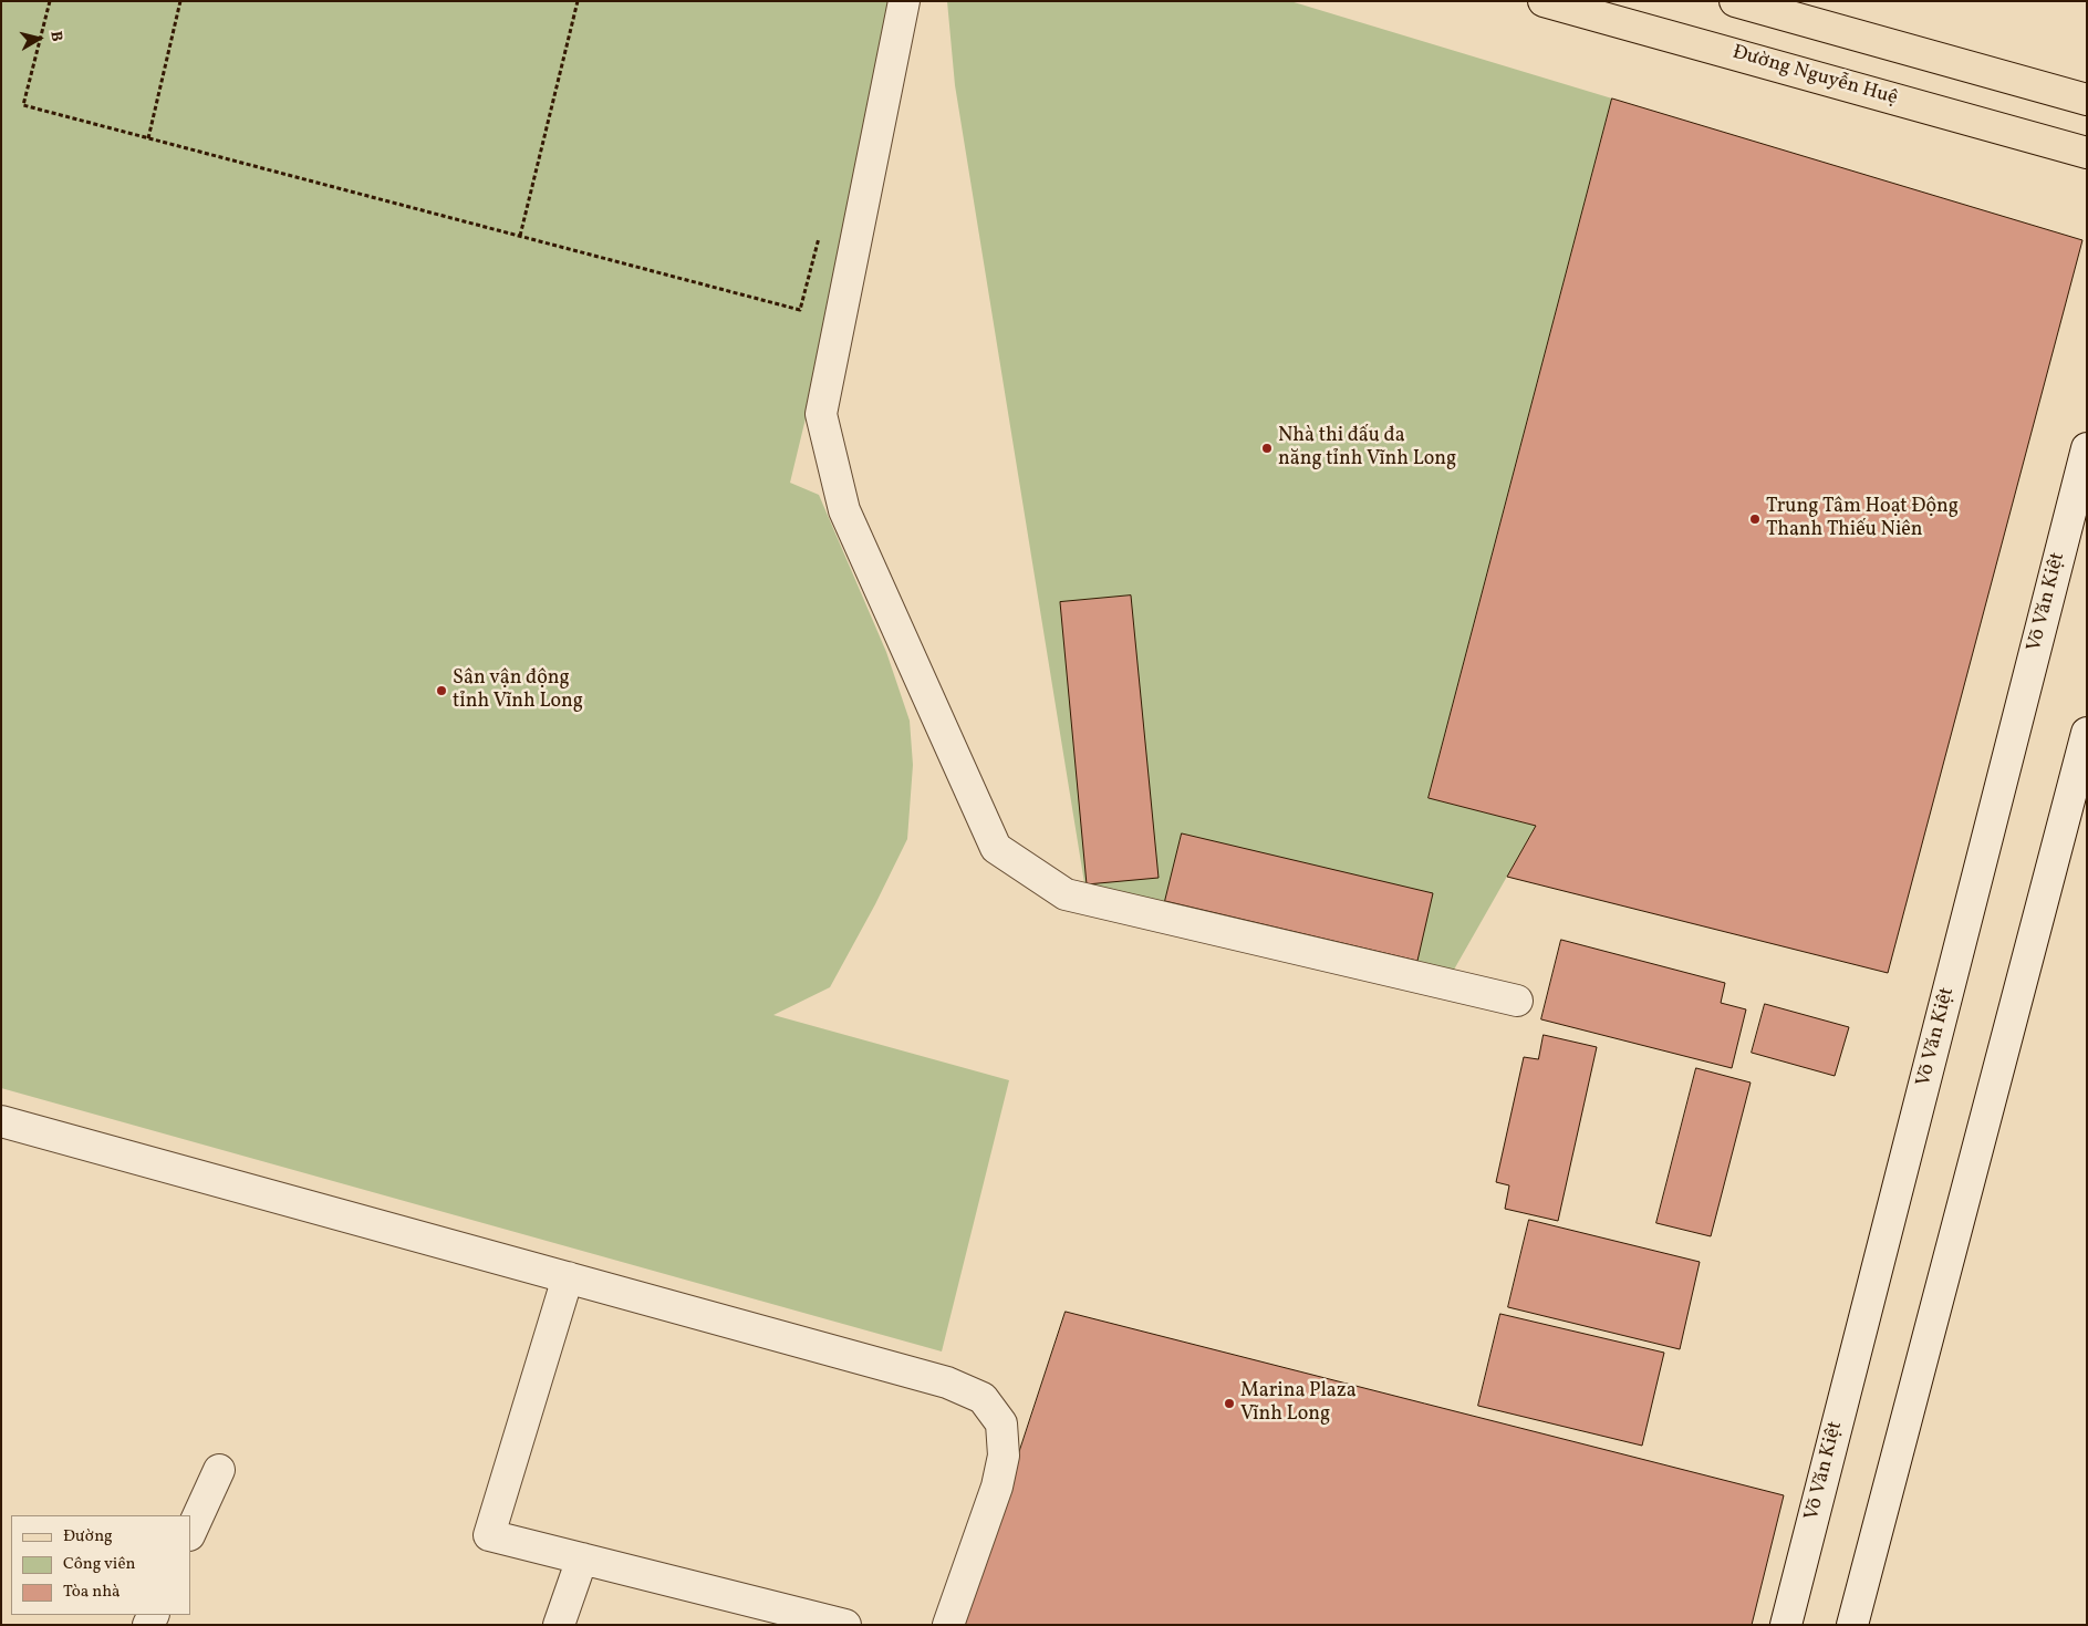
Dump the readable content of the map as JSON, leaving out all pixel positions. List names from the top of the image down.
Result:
{
  "streets": {
    "main road": ["Đường Nguyễn Huệ"],
    "street": ["Võ Văn Kiệt"]
  },
  "places": [
    "Nhà thi đấu đa năng tỉnh Vĩnh Long",
    "Trung Tâm Hoạt Động Thanh Thiếu Niên",
    "Sân vận động tỉnh Vĩnh Long",
    "Marina Plaza Vĩnh Long"
  ],
  "legend": ["Đường", "Công viên", "Tòa nhà"],
  "north": "right"
}
